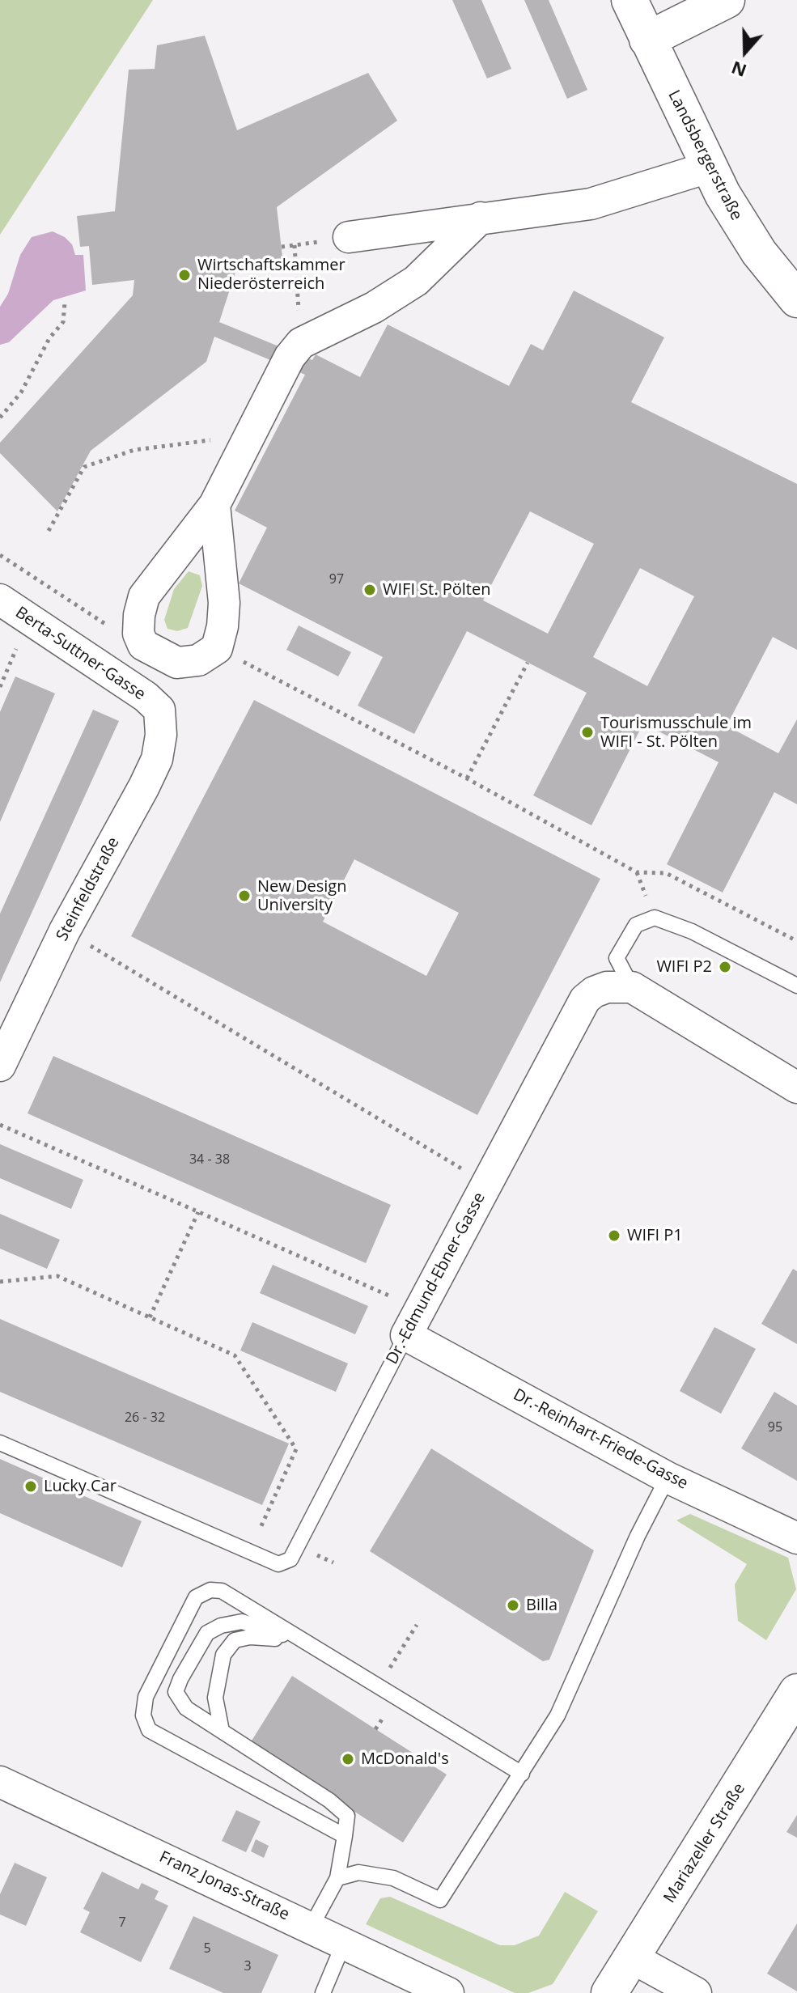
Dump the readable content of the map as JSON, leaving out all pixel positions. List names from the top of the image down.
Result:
{
  "streets": {
    "street": [
      "Landsbergerstraße",
      "Berta-Suttner-Gasse",
      "Steinfeldstraße",
      "Dr.-Edmund-Ebner-Gasse",
      "Dr.-Reinhart-Friede-Gasse",
      "Mariazeller Straße",
      "Franz Jonas-Straße"
    ]
  },
  "crossings": [
    ["Berta-Suttner-Gasse", "Steinfeldstraße"],
    ["Dr.-Edmund-Ebner-Gasse", "Dr.-Reinhart-Friede-Gasse"]
  ],
  "places": [
    "Wirtschaftskammer Niederösterreich",
    "WIFI St. Pölten",
    "Tourismusschule im WIFI - St. Pölten",
    "New Design University",
    "WIFI P2",
    "WIFI P1",
    "Lucky Car",
    "Billa",
    "McDonald's"
  ],
  "house_numbers": [
    "97",
    "34 - 38",
    "26 - 32",
    "95",
    "7",
    "5",
    "3"
  ],
  "north": "bottom"
}
